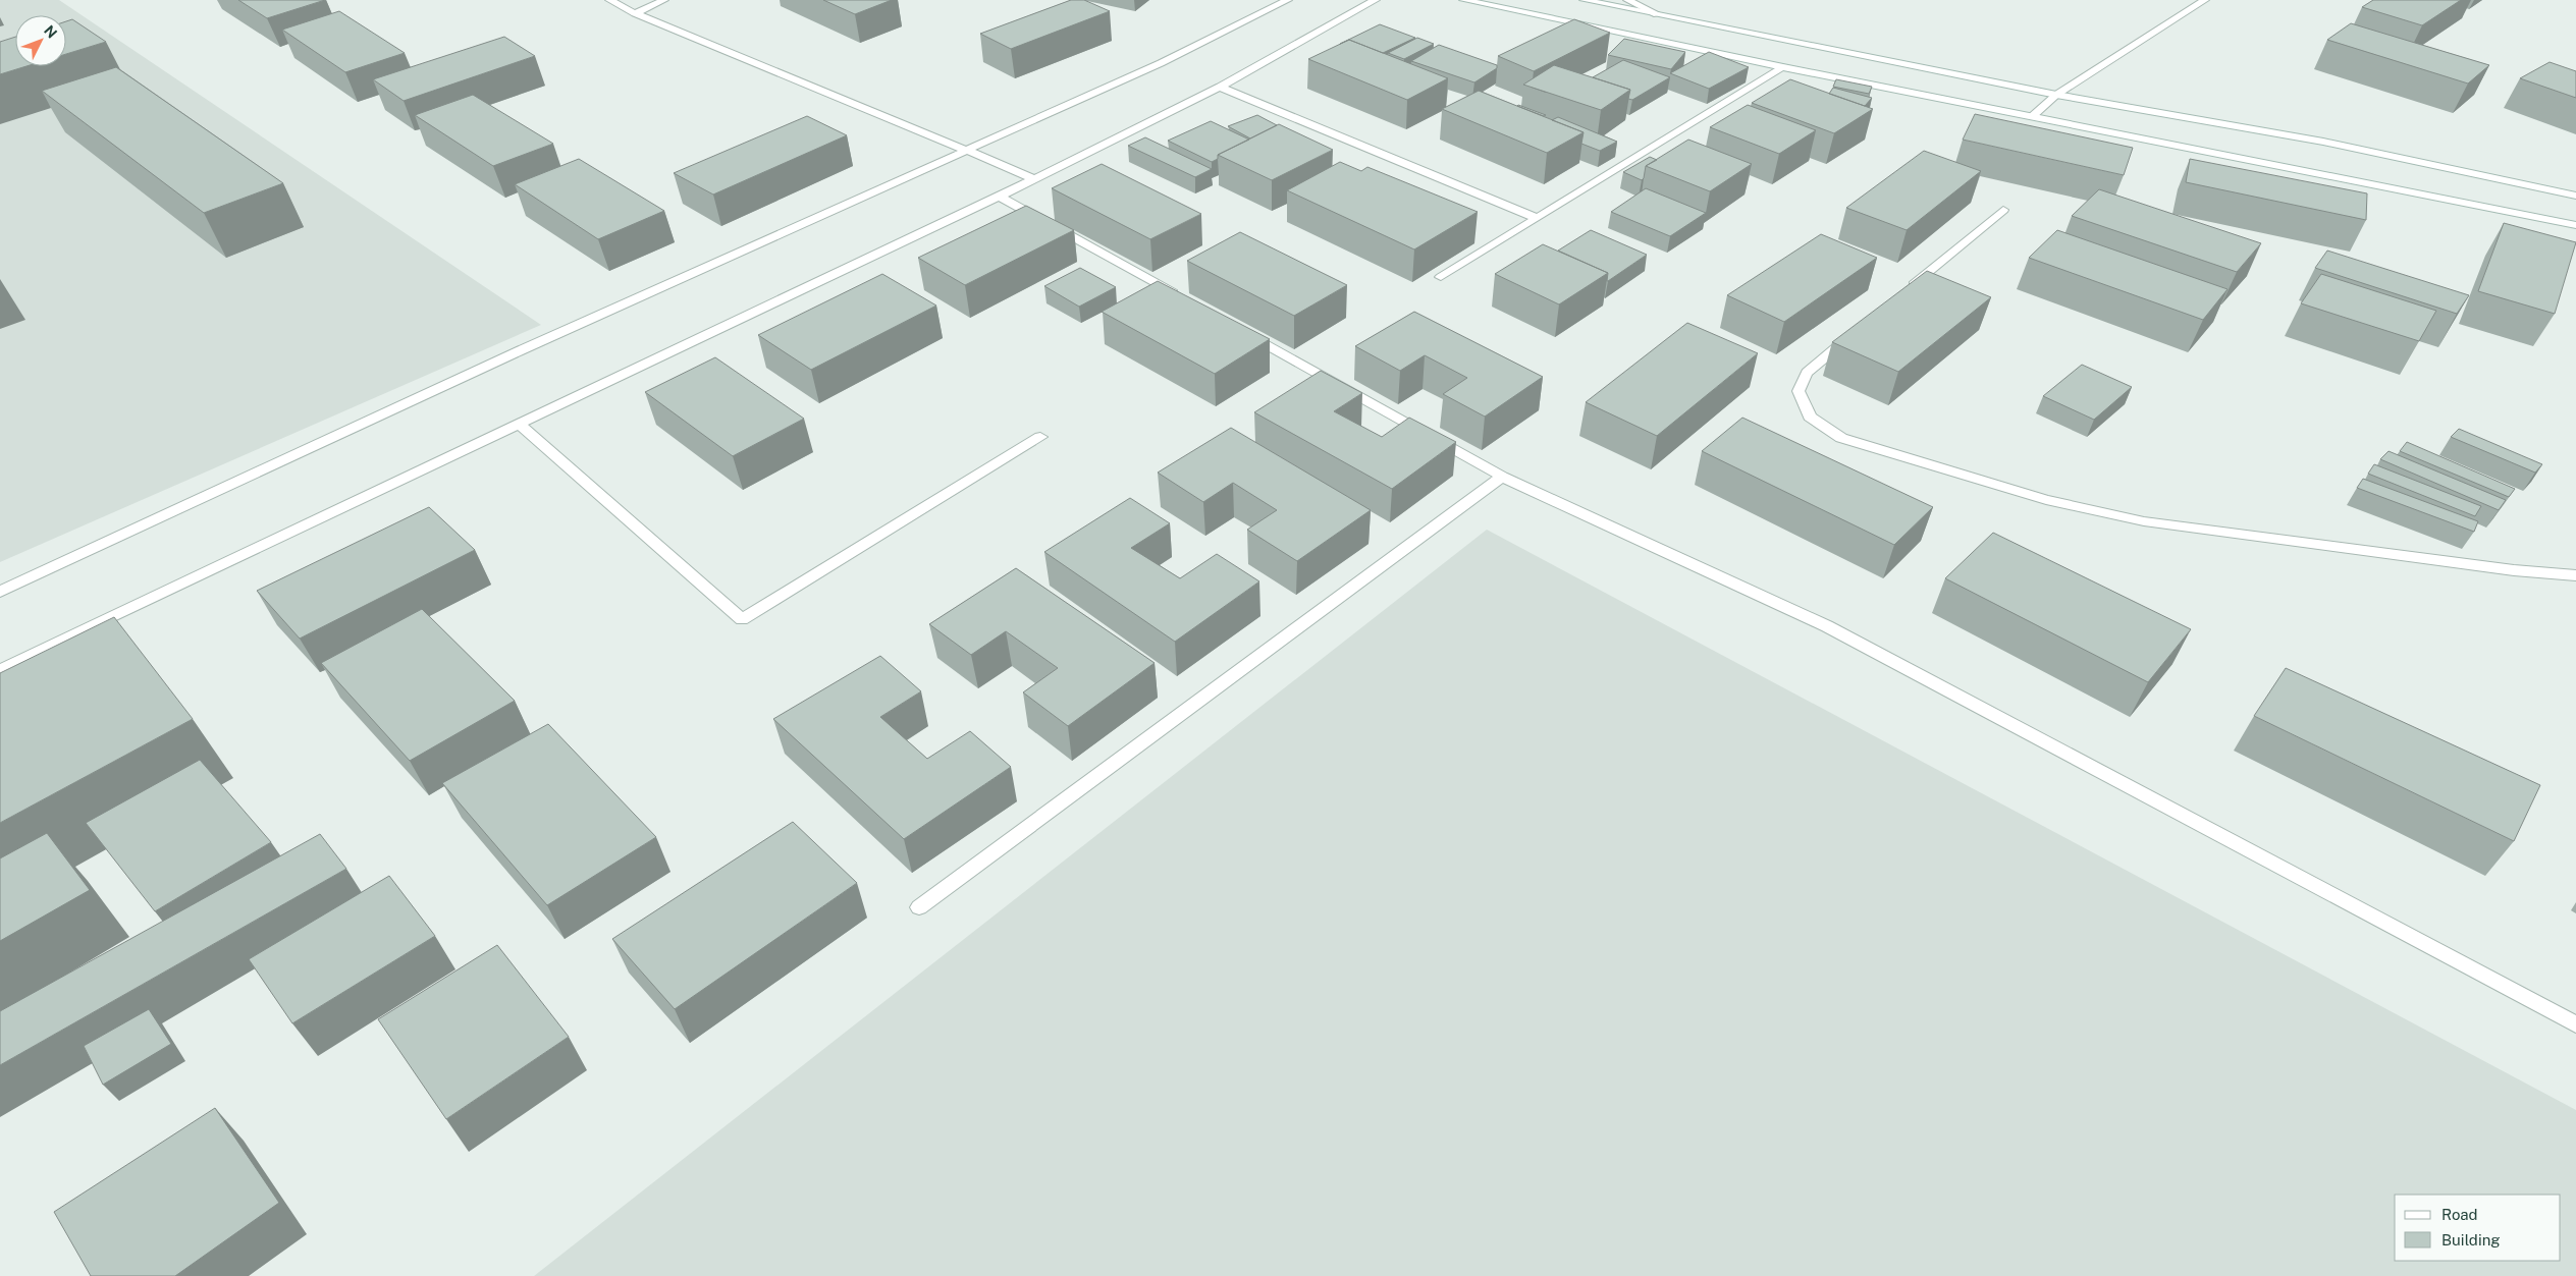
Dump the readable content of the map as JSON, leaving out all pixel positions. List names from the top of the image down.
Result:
{
  "legend": ["Road", "Building"],
  "north": "top right"
}
